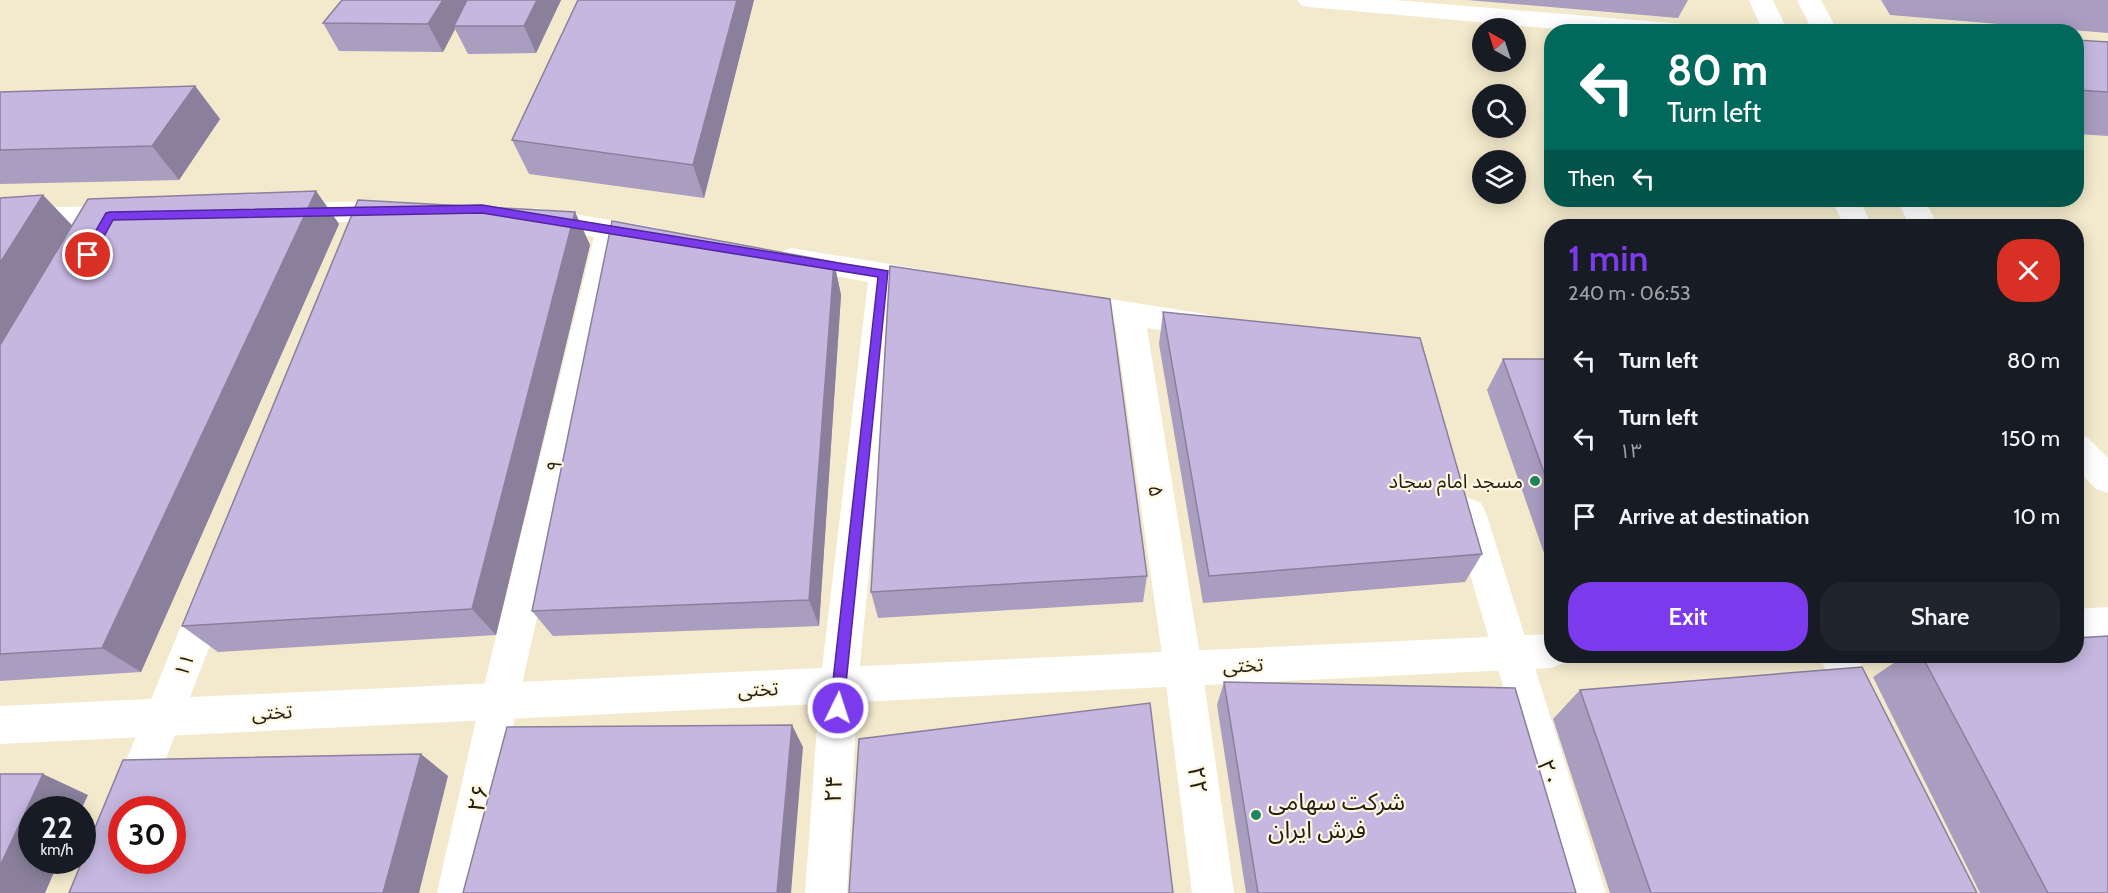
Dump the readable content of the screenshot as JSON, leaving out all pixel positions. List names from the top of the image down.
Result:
{
  "streets": {
    "street": [
      "۹",
      "۵",
      "۱۱",
      "تختی",
      "۲۰",
      "۲۲",
      "۲۴",
      "۲۶"
    ]
  },
  "crossings": [
    ["۹", "تختی"],
    ["۹", "۲۶"],
    ["۵", "تختی"],
    ["۵", "۲۲"],
    ["۱۱", "تختی"],
    ["تختی", "۲۰"],
    ["تختی", "۲۲"],
    ["تختی", "۲۴"],
    ["تختی", "۲۶"]
  ],
  "places": ["مسجد امام سجاد", "شرکت سهامی فرش ایران"],
  "north": "top left",
  "page": {
    "turn": ["80 m", "Turn left"],
    "then": "Then",
    "heading": ["1 min", "240 m · 06:53"],
    "list": [
      {
        "name": "Turn left",
        "value": "80 m"
      },
      {
        "name": "Turn left",
        "note": "۱۳",
        "value": "150 m"
      },
      {
        "name": "Arrive at destination",
        "value": "10 m"
      }
    ],
    "buttons": ["Exit", "Share"],
    "speed": "22 km/h",
    "limit": "30"
  }
}
